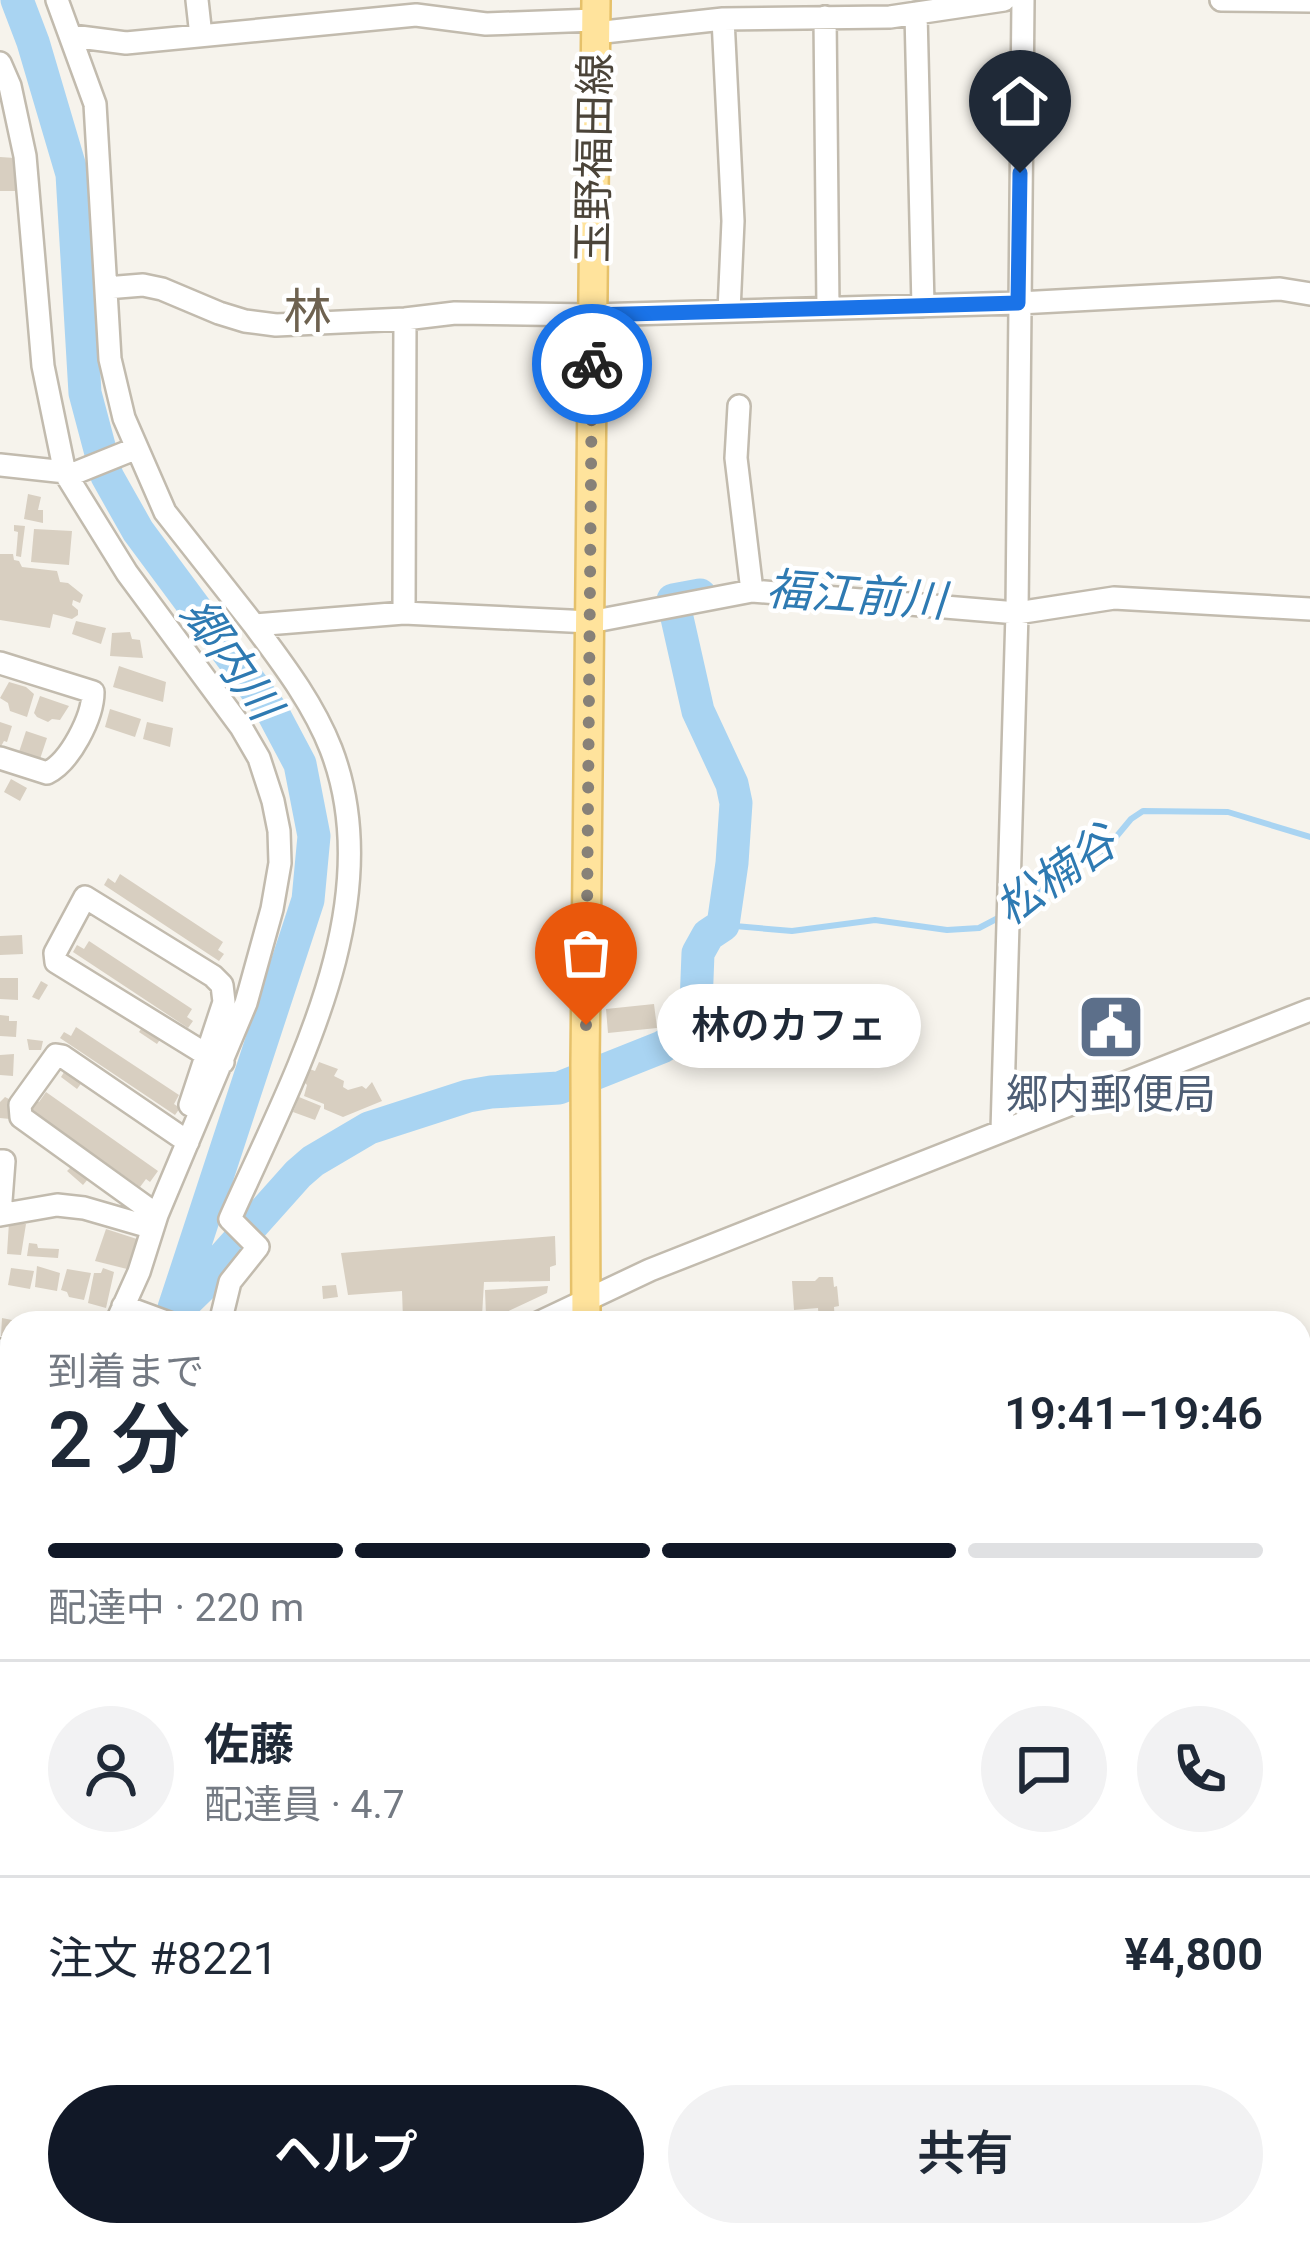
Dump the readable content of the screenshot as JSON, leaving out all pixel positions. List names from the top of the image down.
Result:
{
  "streets": {
    "main road": ["玉野福田線"]
  },
  "districts": ["林"],
  "water": ["福江前川", "郷内川", "松楠谷"],
  "places": {
    "other": ["林のカフェ"],
    "public building": ["郷内郵便局"]
  },
  "page": {
    "bubble": "林のカフェ",
    "heading": ["2 分", "到着まで", "19:41–19:46"],
    "panel": [
      "佐藤",
      "配達員 · 4.7",
      "注文 #8221",
      "¥4,800"
    ],
    "bar": "配達中 · 220 m",
    "buttons": ["ヘルプ", "共有"]
  }
}
